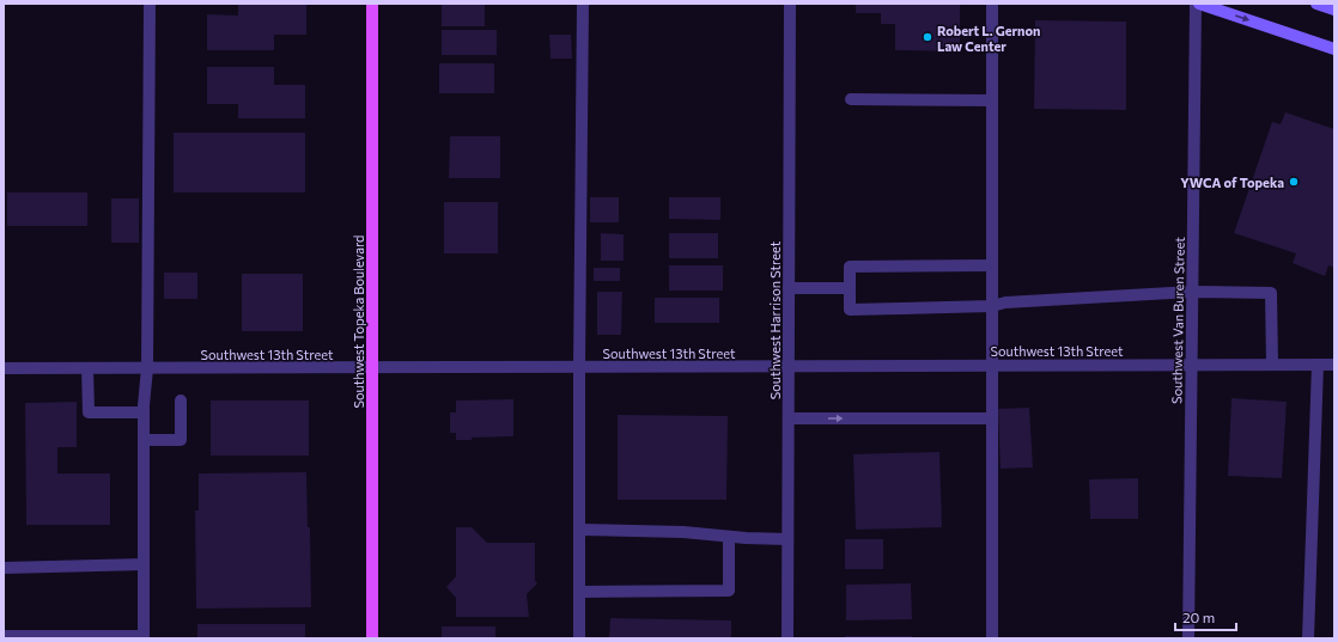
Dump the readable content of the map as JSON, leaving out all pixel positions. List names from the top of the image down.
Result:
{
  "streets": {
    "main road": ["Southwest Topeka Boulevard"],
    "street": ["Southwest Harrison Street", "Southwest Van Buren Street", "Southwest 13th Street"]
  },
  "crossings": [
    ["Southwest Harrison Street", "Southwest 13th Street"],
    ["Southwest Van Buren Street", "Southwest 13th Street"],
    ["Southwest Topeka Boulevard", "Southwest 13th Street"]
  ],
  "places": ["Robert L. Gernon Law Center", "YWCA of Topeka"],
  "scale_bar": "20 m"
}
